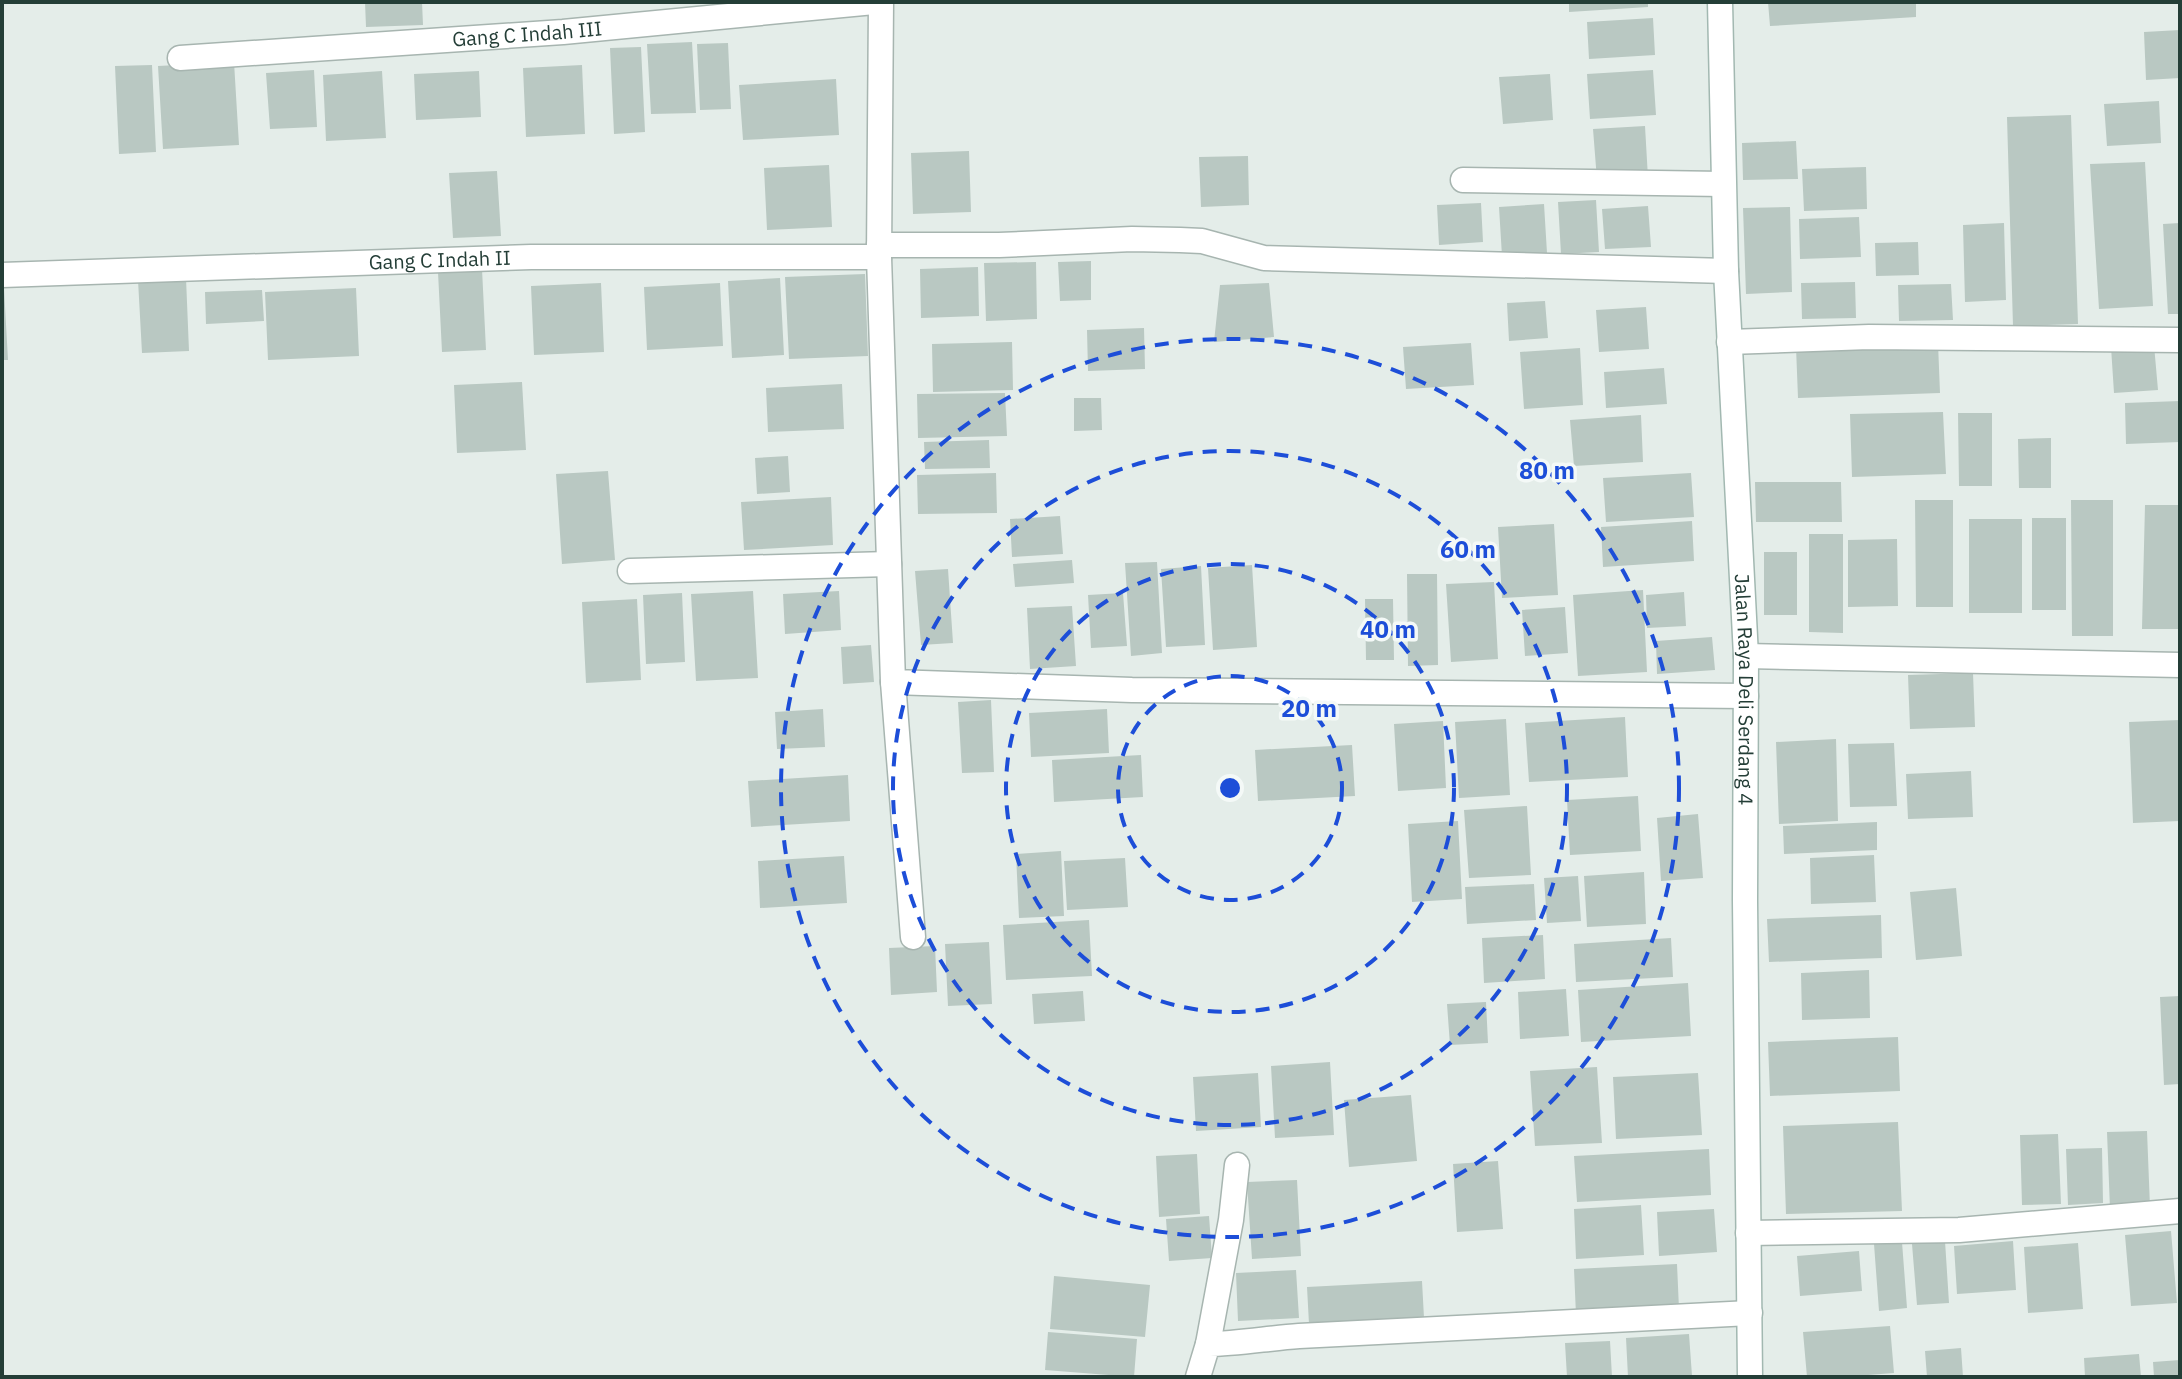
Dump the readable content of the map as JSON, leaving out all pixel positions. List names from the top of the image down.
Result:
{
  "streets": {
    "street": ["Gang C Indah III", "Gang C Indah II", "Jalan Raya Deli Serdang 4"]
  },
  "crossings": [
    ["Gang C Indah II", "Jalan Raya Deli Serdang 4"]
  ],
  "rings": [
    "80 m",
    "60 m",
    "40 m",
    "20 m"
  ]
}
